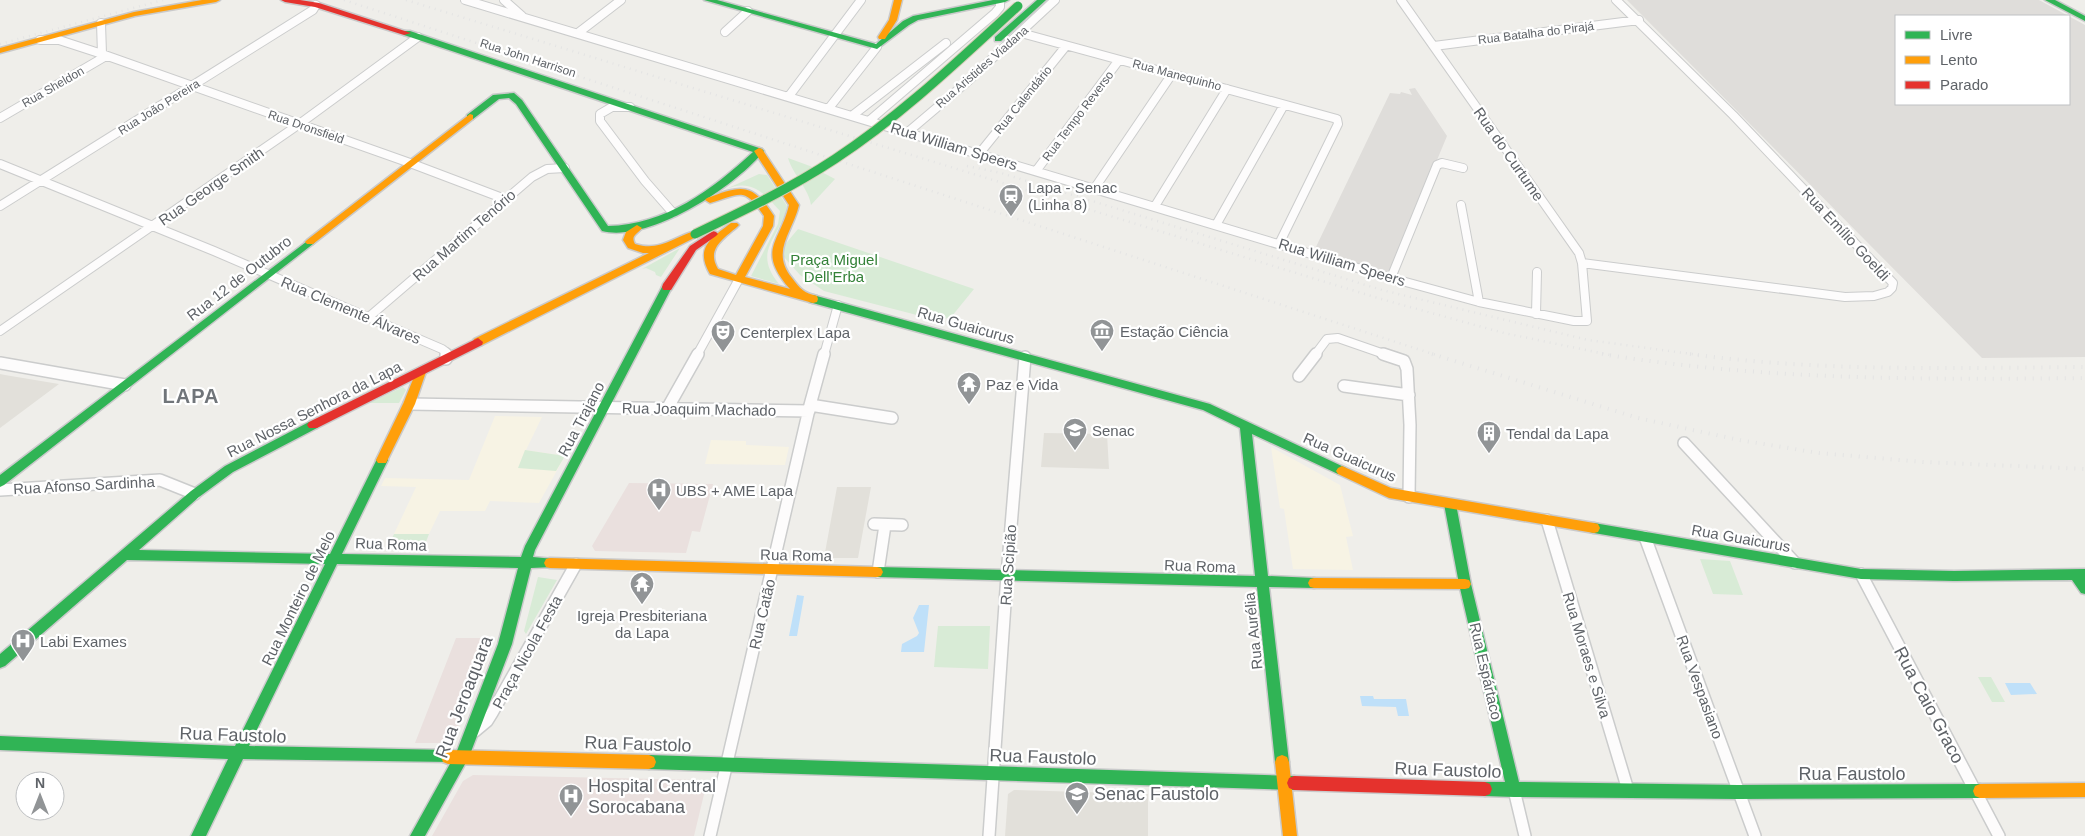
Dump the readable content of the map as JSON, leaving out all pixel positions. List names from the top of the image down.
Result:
{
  "streets": {
    "street": [
      "Rua Batalha do Pirajá",
      "Rua John Harrison",
      "Rua Aristides Viadana",
      "Rua Manequinho",
      "Rua Sheldon",
      "Rua Calendário",
      "Rua João Pereira",
      "Rua Tempo Reverso",
      "Rua Dronsfield",
      "Rua William Speers",
      "Rua do Curtume",
      "Rua George Smith",
      "Rua Emílio Goeldi",
      "Rua Martim Tenório",
      "Rua 12 de Outubro",
      "Rua Clemente Álvares",
      "Rua Guaicurus",
      "Rua Nossa Senhora da Lapa",
      "Rua Joaquim Machado",
      "Rua Trajano",
      "Rua Afonso Sardinha",
      "Rua Roma",
      "Rua Scipião",
      "Rua Monteiro de Melo",
      "Rua Catão",
      "Rua Aurélia",
      "Praça Nicola Festa",
      "Rua Moraes e Silva",
      "Rua Espártaco",
      "Rua Vespasiano",
      "Rua Jeroaquara",
      "Rua Caio Graco",
      "Rua Faustolo"
    ]
  },
  "crossings": [
    ["Rua Batalha do Pirajá", "Rua do Curtume"],
    ["Rua Batalha do Pirajá", "Rua Emílio Goeldi"],
    ["Rua John Harrison", "Rua João Pereira"],
    ["Rua John Harrison", "Rua George Smith"],
    ["Rua Aristides Viadana", "Rua Manequinho"],
    ["Rua Aristides Viadana", "Rua William Speers"],
    ["Rua Manequinho", "Rua Calendário"],
    ["Rua Manequinho", "Rua Tempo Reverso"],
    ["Rua Manequinho", "Rua William Speers"],
    ["Rua Sheldon", "Rua Dronsfield"],
    ["Rua Calendário", "Rua William Speers"],
    ["Rua João Pereira", "Rua Dronsfield"],
    ["Rua João Pereira", "Rua Clemente Álvares"],
    ["Rua Tempo Reverso", "Rua William Speers"],
    ["Rua Dronsfield", "Rua George Smith"],
    ["Rua Dronsfield", "Rua Martim Tenório"],
    ["Rua Dronsfield", "Rua 12 de Outubro"],
    ["Rua William Speers", "Rua do Curtume"],
    ["Rua do Curtume", "Rua Emílio Goeldi"],
    ["Rua George Smith", "Rua Clemente Álvares"],
    ["Rua Martim Tenório", "Rua 12 de Outubro"],
    ["Rua Martim Tenório", "Rua Clemente Álvares"],
    ["Rua 12 de Outubro", "Rua Clemente Álvares"],
    ["Rua Clemente Álvares", "Rua Nossa Senhora da Lapa"],
    ["Rua Guaicurus", "Rua Trajano"],
    ["Rua Guaicurus", "Rua Scipião"],
    ["Rua Guaicurus", "Rua Catão"],
    ["Rua Guaicurus", "Rua Aurélia"],
    ["Rua Guaicurus", "Rua Moraes e Silva"],
    ["Rua Guaicurus", "Rua Espártaco"],
    ["Rua Guaicurus", "Rua Vespasiano"],
    ["Rua Guaicurus", "Rua Caio Graco"],
    ["Rua Nossa Senhora da Lapa", "Rua Afonso Sardinha"],
    ["Rua Nossa Senhora da Lapa", "Rua Roma"],
    ["Rua Nossa Senhora da Lapa", "Rua Monteiro de Melo"],
    ["Rua Joaquim Machado", "Rua Trajano"],
    ["Rua Joaquim Machado", "Rua Monteiro de Melo"],
    ["Rua Joaquim Machado", "Rua Catão"],
    ["Rua Trajano", "Rua Roma"],
    ["Rua Trajano", "Rua Jeroaquara"],
    ["Rua Roma", "Rua Scipião"],
    ["Rua Roma", "Rua Monteiro de Melo"],
    ["Rua Roma", "Rua Catão"],
    ["Rua Roma", "Rua Aurélia"],
    ["Rua Roma", "Praça Nicola Festa"],
    ["Rua Roma", "Rua Espártaco"],
    ["Rua Roma", "Rua Jeroaquara"],
    ["Rua Scipião", "Rua Faustolo"],
    ["Rua Monteiro de Melo", "Rua Faustolo"],
    ["Rua Catão", "Rua Faustolo"],
    ["Rua Aurélia", "Rua Faustolo"],
    ["Praça Nicola Festa", "Rua Jeroaquara"],
    ["Rua Moraes e Silva", "Rua Faustolo"],
    ["Rua Espártaco", "Rua Faustolo"],
    ["Rua Vespasiano", "Rua Faustolo"],
    ["Rua Jeroaquara", "Rua Faustolo"],
    ["Rua Caio Graco", "Rua Faustolo"]
  ],
  "districts": ["LAPA"],
  "parks": ["Praça Miguel Dell'Erba"],
  "places": {
    "station": ["Lapa - Senac (Linha 8)"],
    "museum": ["Estação Ciência"],
    "theatre": ["Centerplex Lapa"],
    "temple": ["Paz e Vida", "Igreja Presbiteriana da Lapa"],
    "school or university": ["Senac", "Senac Faustolo"],
    "building": ["Tendal da Lapa"],
    "hospital": ["UBS + AME Lapa", "Labi Exames", "Hospital Central Sorocabana"]
  },
  "legend": ["Livre", "Lento", "Parado"],
  "north": "top"
}
